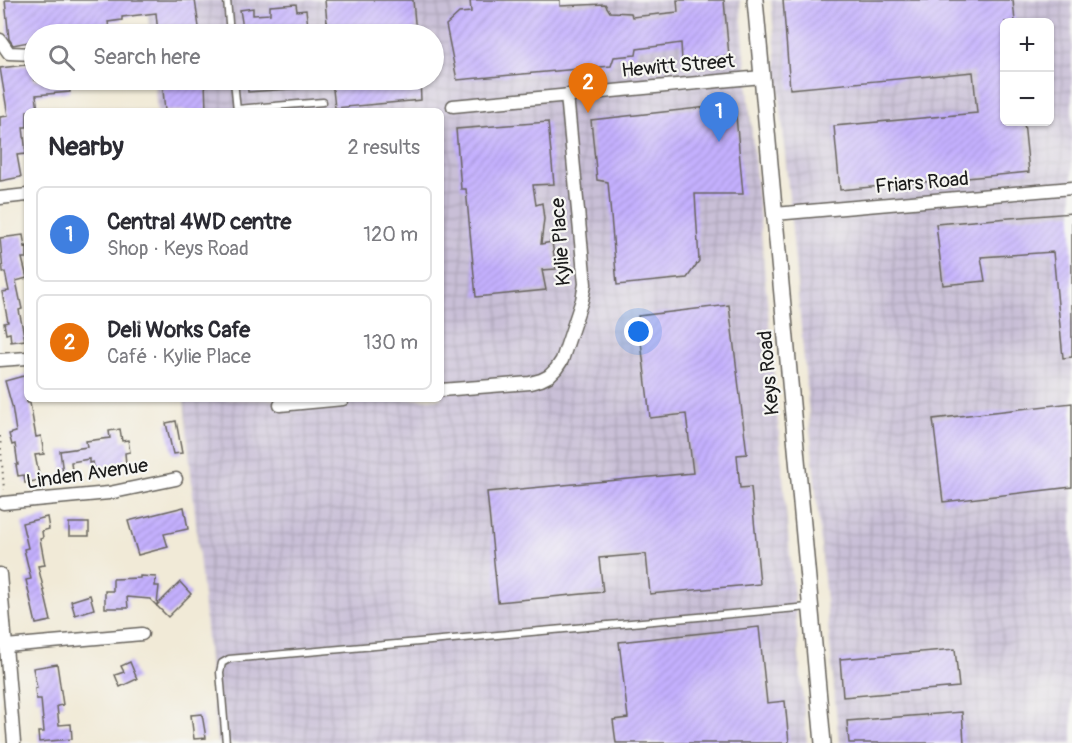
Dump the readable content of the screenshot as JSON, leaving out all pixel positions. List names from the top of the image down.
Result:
{
  "streets": {
    "street": [
      "Hewitt Street",
      "Friars Road",
      "Kylie Place",
      "Keys Road",
      "Linden Avenue"
    ]
  },
  "crossings": [
    ["Hewitt Street", "Kylie Place"],
    ["Hewitt Street", "Keys Road"],
    ["Friars Road", "Keys Road"]
  ],
  "page": {
    "map_buttons": ["+", "−"],
    "search": "Search here",
    "pins": ["2", "1"],
    "heading": ["Nearby", "2 results"],
    "list": [
      {
        "mark": "1",
        "name": "Central 4WD centre",
        "note": "Shop · Keys Road",
        "value": "120 m"
      },
      {
        "mark": "2",
        "name": "Deli Works Cafe",
        "note": "Café · Kylie Place",
        "value": "130 m"
      }
    ]
  }
}
